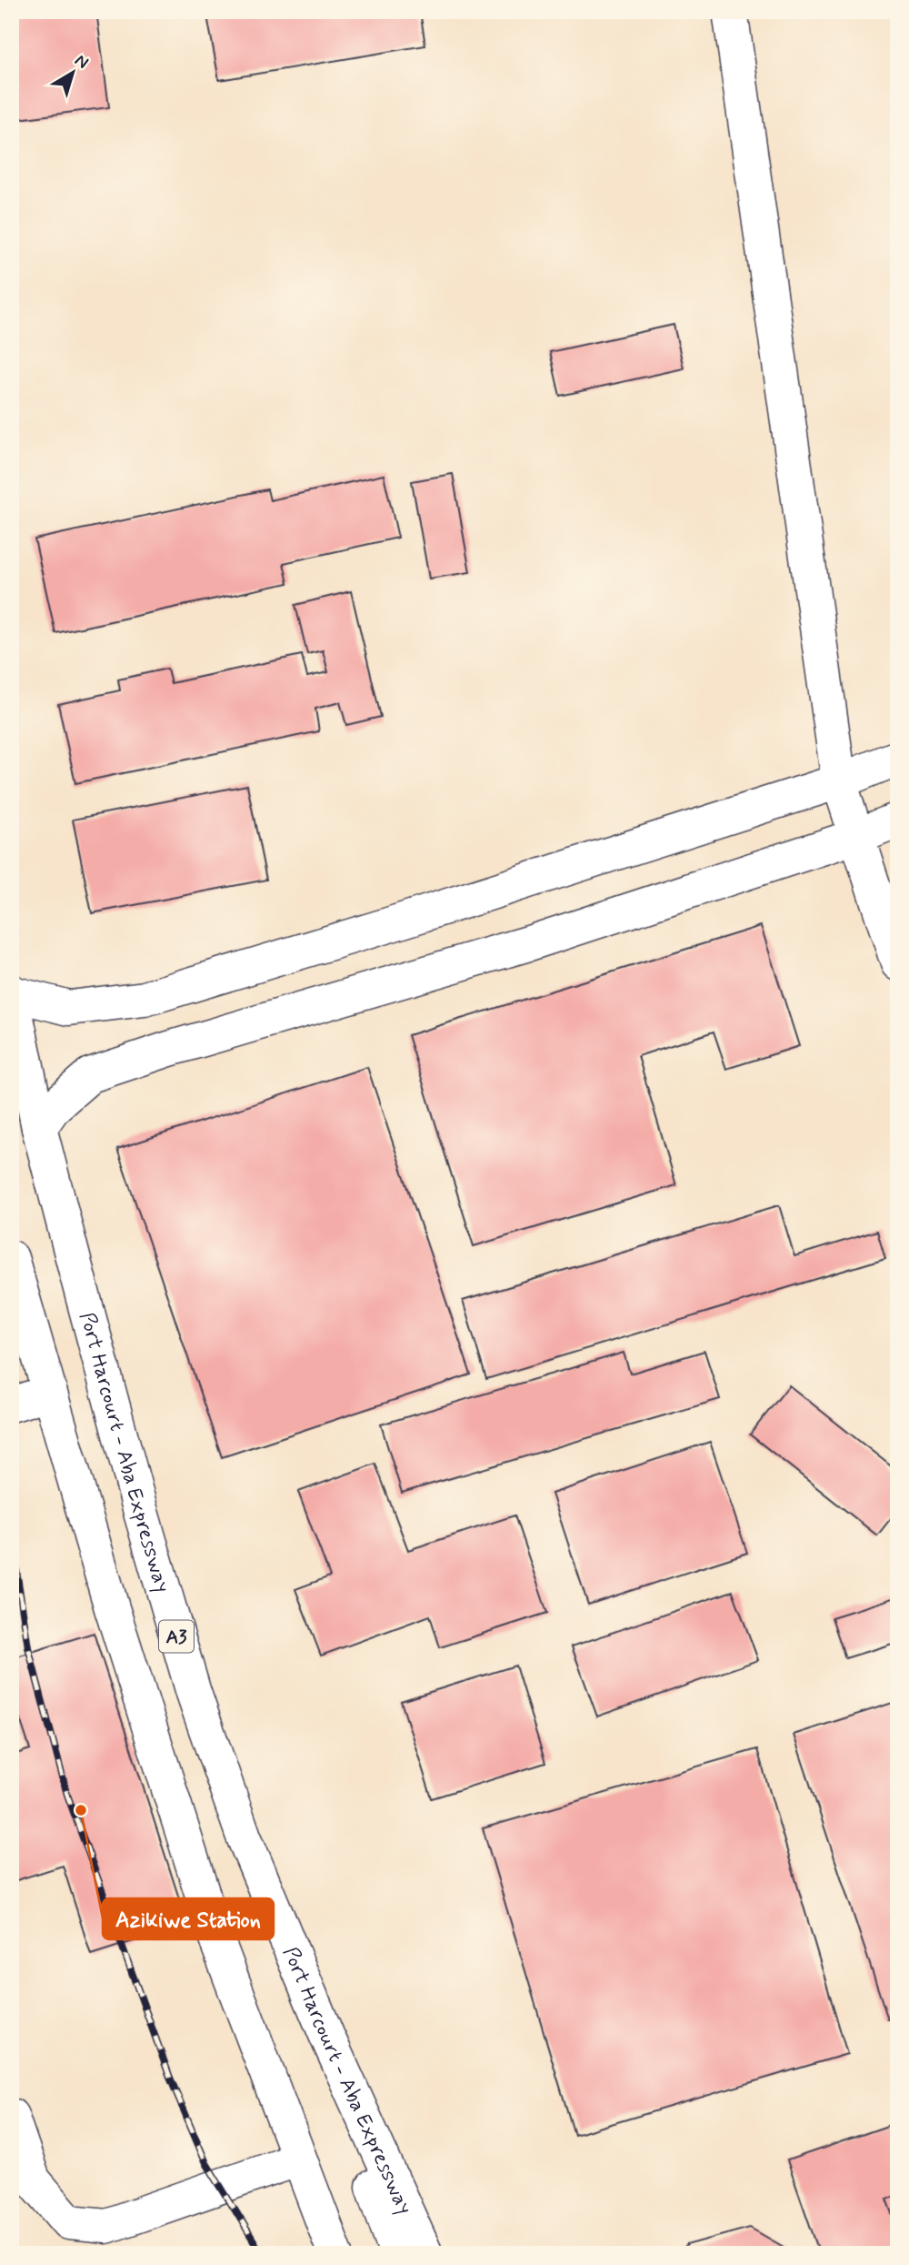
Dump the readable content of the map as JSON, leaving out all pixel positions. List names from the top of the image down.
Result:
{
  "streets": {
    "main road": ["Port Harcourt - Aba Expressway", "A3"]
  },
  "places": ["Azikiwe Station"],
  "north": "top right"
}
